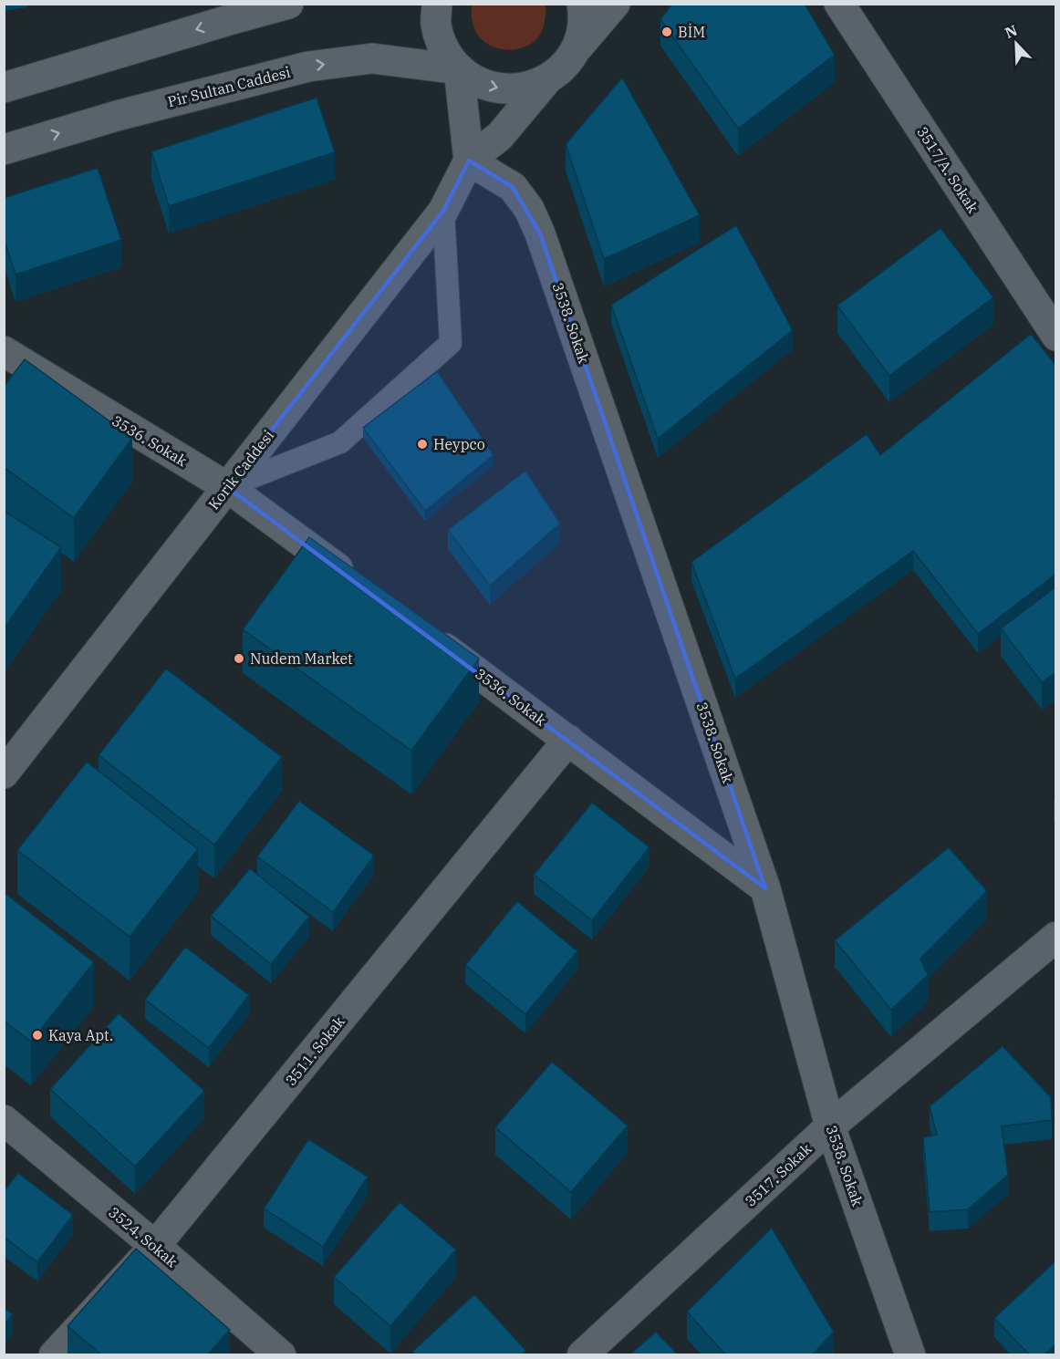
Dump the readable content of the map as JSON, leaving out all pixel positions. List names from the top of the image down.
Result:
{
  "streets": {
    "street": [
      "Pir Sultan Caddesi",
      "3517/A. Sokak",
      "3538. Sokak",
      "3536. Sokak",
      "Korik Caddesi",
      "3511. Sokak",
      "3517. Sokak",
      "3524. Sokak"
    ]
  },
  "crossings": [
    ["3538. Sokak", "3536. Sokak"],
    ["3538. Sokak", "Korik Caddesi"],
    ["3538. Sokak", "3517. Sokak"],
    ["3536. Sokak", "Korik Caddesi"],
    ["3536. Sokak", "3511. Sokak"],
    ["3511. Sokak", "3524. Sokak"]
  ],
  "places": [
    "BİM",
    "Heypco",
    "Nudem Market",
    "Kaya Apt."
  ],
  "north": "top left"
}
